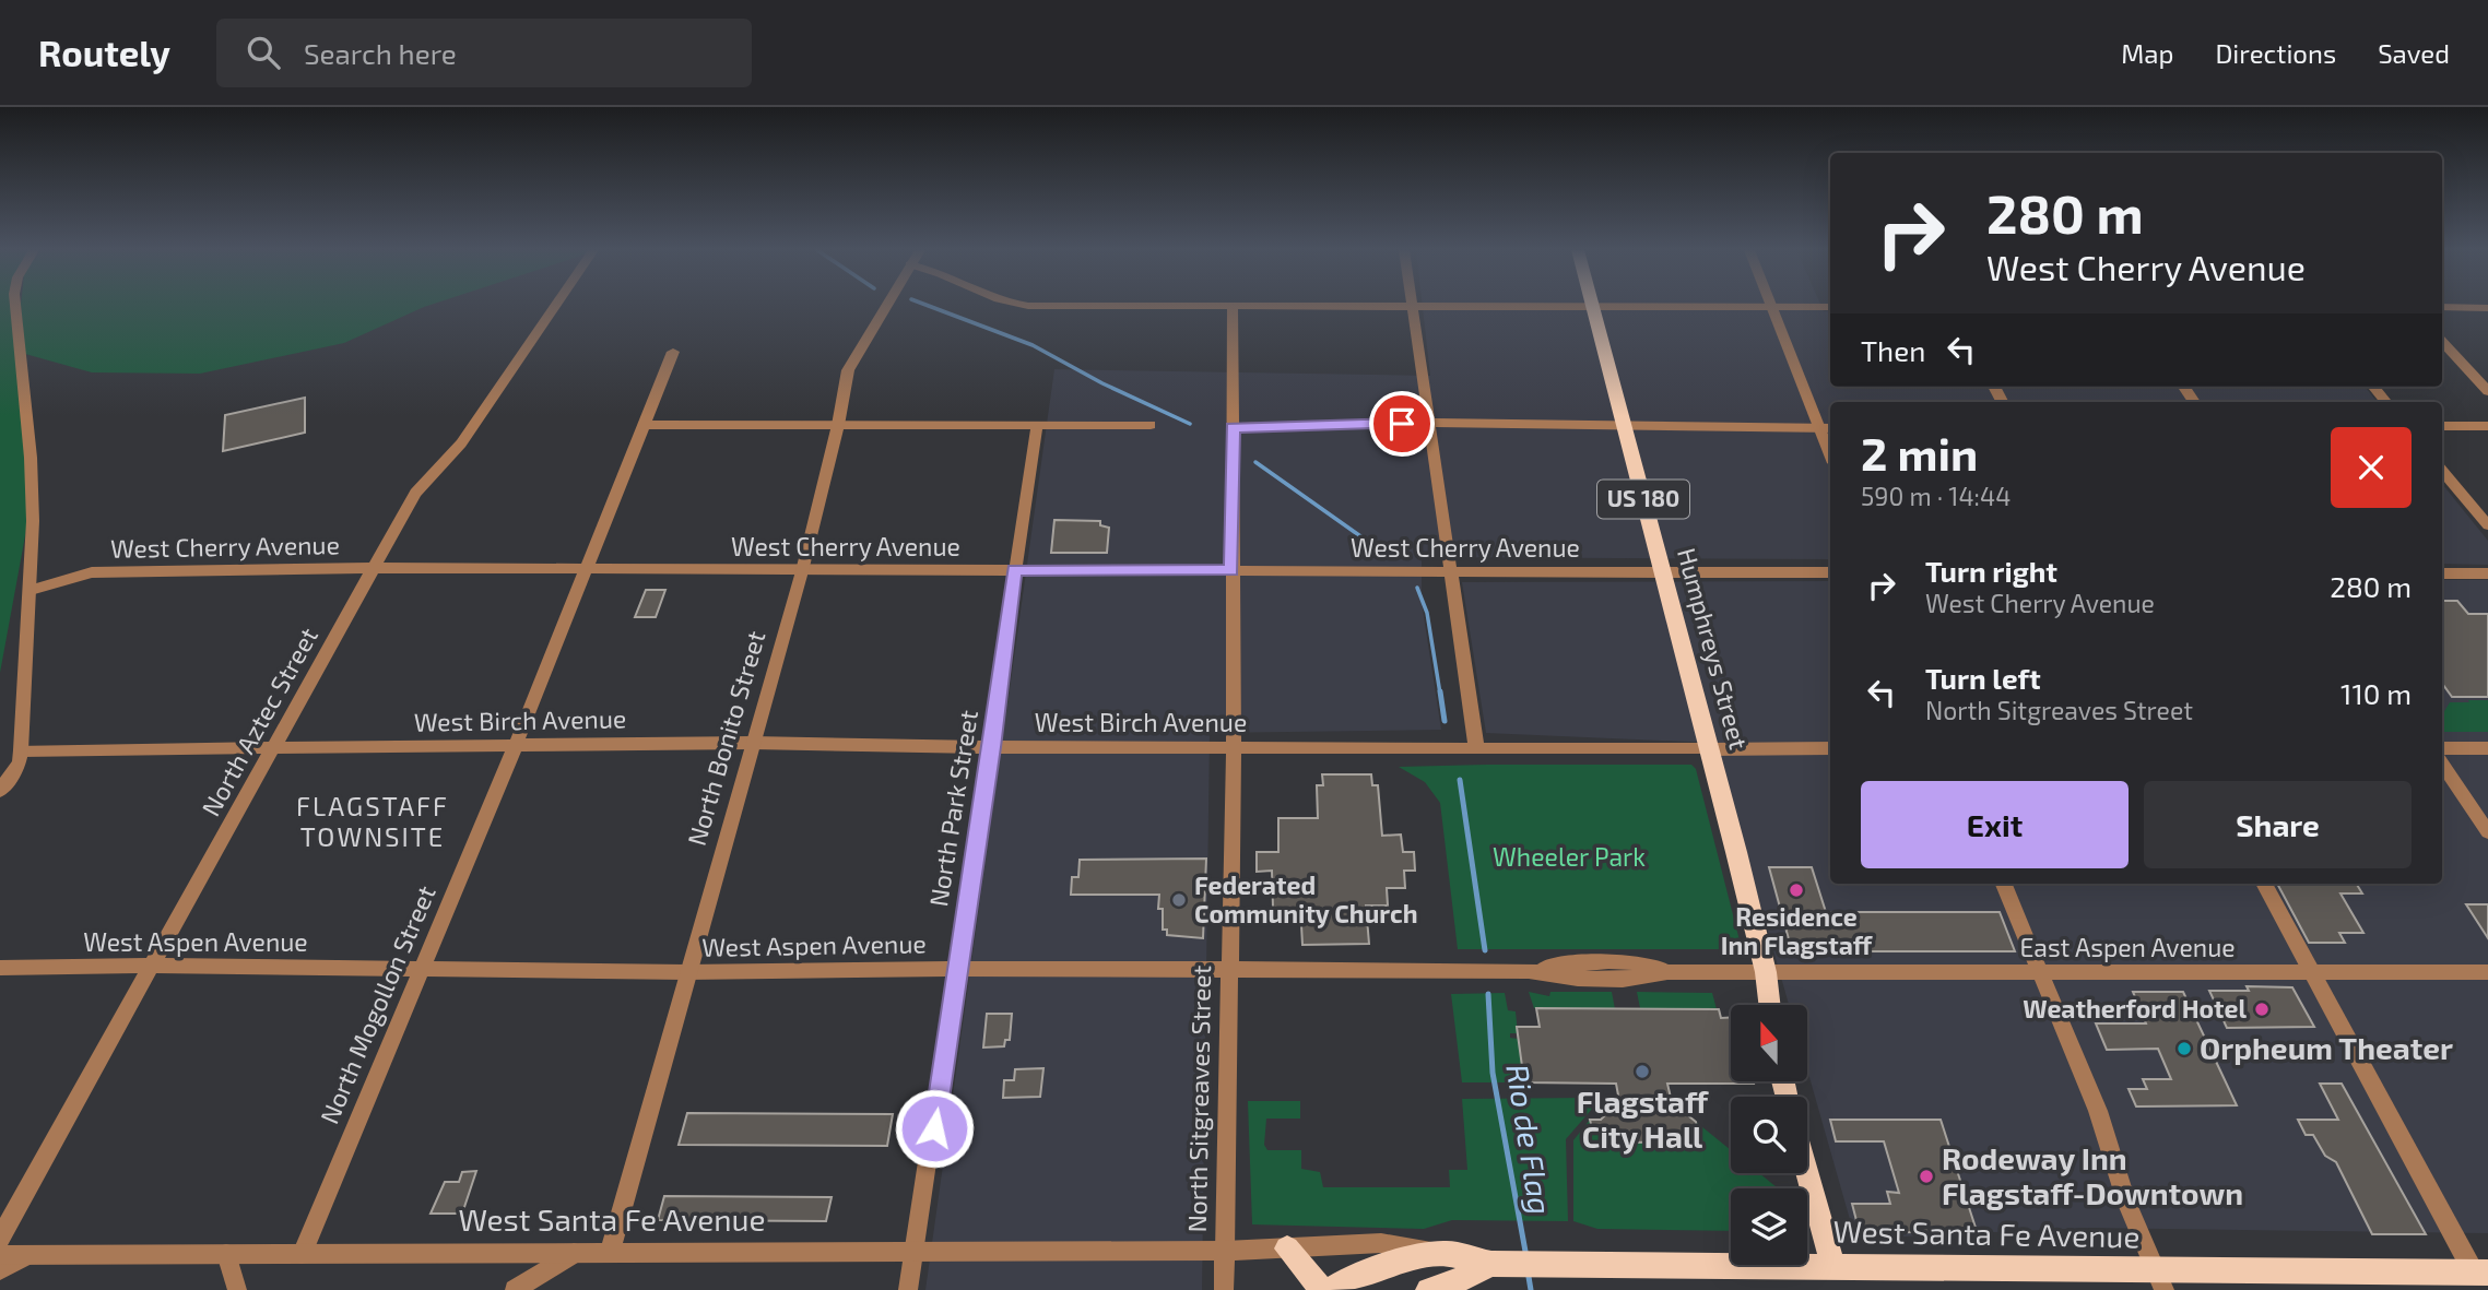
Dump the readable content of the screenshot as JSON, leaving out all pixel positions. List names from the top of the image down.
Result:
{
  "streets": {
    "main road": ["US 180", "Humphreys Street", "West Santa Fe Avenue"],
    "street": [
      "West Cherry Avenue",
      "West Birch Avenue",
      "North Aztec Street",
      "North Bonito Street",
      "North Park Street",
      "West Aspen Avenue",
      "East Aspen Avenue",
      "North Mogollon Street",
      "North Sitgreaves Street"
    ]
  },
  "crossings": [
    ["West Cherry Avenue", "Humphreys Street"],
    ["West Cherry Avenue", "North Aztec Street"],
    ["West Cherry Avenue", "North Bonito Street"],
    ["West Cherry Avenue", "North Park Street"],
    ["West Cherry Avenue", "North Mogollon Street"],
    ["West Cherry Avenue", "North Sitgreaves Street"],
    ["Humphreys Street", "West Birch Avenue"],
    ["Humphreys Street", "West Aspen Avenue"],
    ["Humphreys Street", "East Aspen Avenue"],
    ["West Birch Avenue", "North Aztec Street"],
    ["West Birch Avenue", "North Bonito Street"],
    ["West Birch Avenue", "North Park Street"],
    ["West Birch Avenue", "North Mogollon Street"],
    ["West Birch Avenue", "North Sitgreaves Street"],
    ["North Aztec Street", "West Aspen Avenue"],
    ["North Bonito Street", "West Aspen Avenue"],
    ["North Bonito Street", "West Santa Fe Avenue"],
    ["North Park Street", "West Aspen Avenue"],
    ["North Park Street", "West Santa Fe Avenue"],
    ["West Aspen Avenue", "East Aspen Avenue"],
    ["West Aspen Avenue", "North Mogollon Street"],
    ["West Aspen Avenue", "North Sitgreaves Street"],
    ["North Mogollon Street", "West Santa Fe Avenue"],
    ["North Sitgreaves Street", "West Santa Fe Avenue"]
  ],
  "districts": ["FLAGSTAFF TOWNSITE"],
  "water": ["Rio de Flag"],
  "parks": ["Wheeler Park"],
  "places": [
    "Residence Inn Flagstaff",
    "Federated Community Church",
    "Weatherford Hotel",
    "Orpheum Theater",
    "Flagstaff City Hall",
    "Rodeway Inn Flagstaff-Downtown"
  ],
  "north": "top",
  "page": {
    "header": "Routely",
    "search": "Search here",
    "nav": ["Map", "Directions", "Saved"],
    "turn": ["280 m", "West Cherry Avenue"],
    "then": "Then",
    "heading": ["2 min", "590 m · 14:44"],
    "list": [
      {
        "name": "Turn right",
        "note": "West Cherry Avenue",
        "value": "280 m"
      },
      {
        "name": "Turn left",
        "note": "North Sitgreaves Street",
        "value": "110 m"
      }
    ],
    "buttons": ["Exit", "Share"]
  }
}
